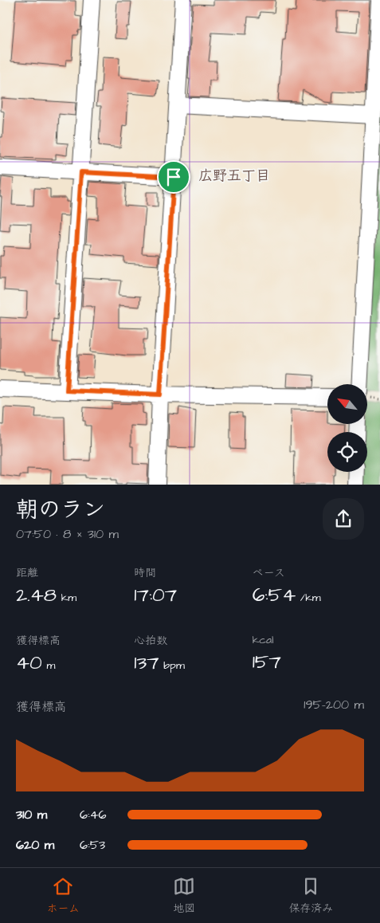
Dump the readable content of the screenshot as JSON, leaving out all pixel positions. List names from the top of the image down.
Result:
{
  "districts": ["広野五丁目"],
  "north": "top left",
  "page": {
    "heading": ["朝のラン", "07:50 · 8 × 310 m"],
    "stats": [
      ["距離", "2.48 km"],
      ["時間", "17:07"],
      ["ペース", "6:54 /km"],
      ["獲得標高", "40 m"],
      ["心拍数", "137 bpm"],
      ["kcal", "157"]
    ],
    "chart": ["獲得標高", "195–200 m"],
    "list": [
      {
        "name": "310 m",
        "note": "6:46"
      },
      {
        "name": "620 m",
        "note": "6:53"
      }
    ],
    "tabs": ["ホーム", "地図", "保存済み"]
  }
}
